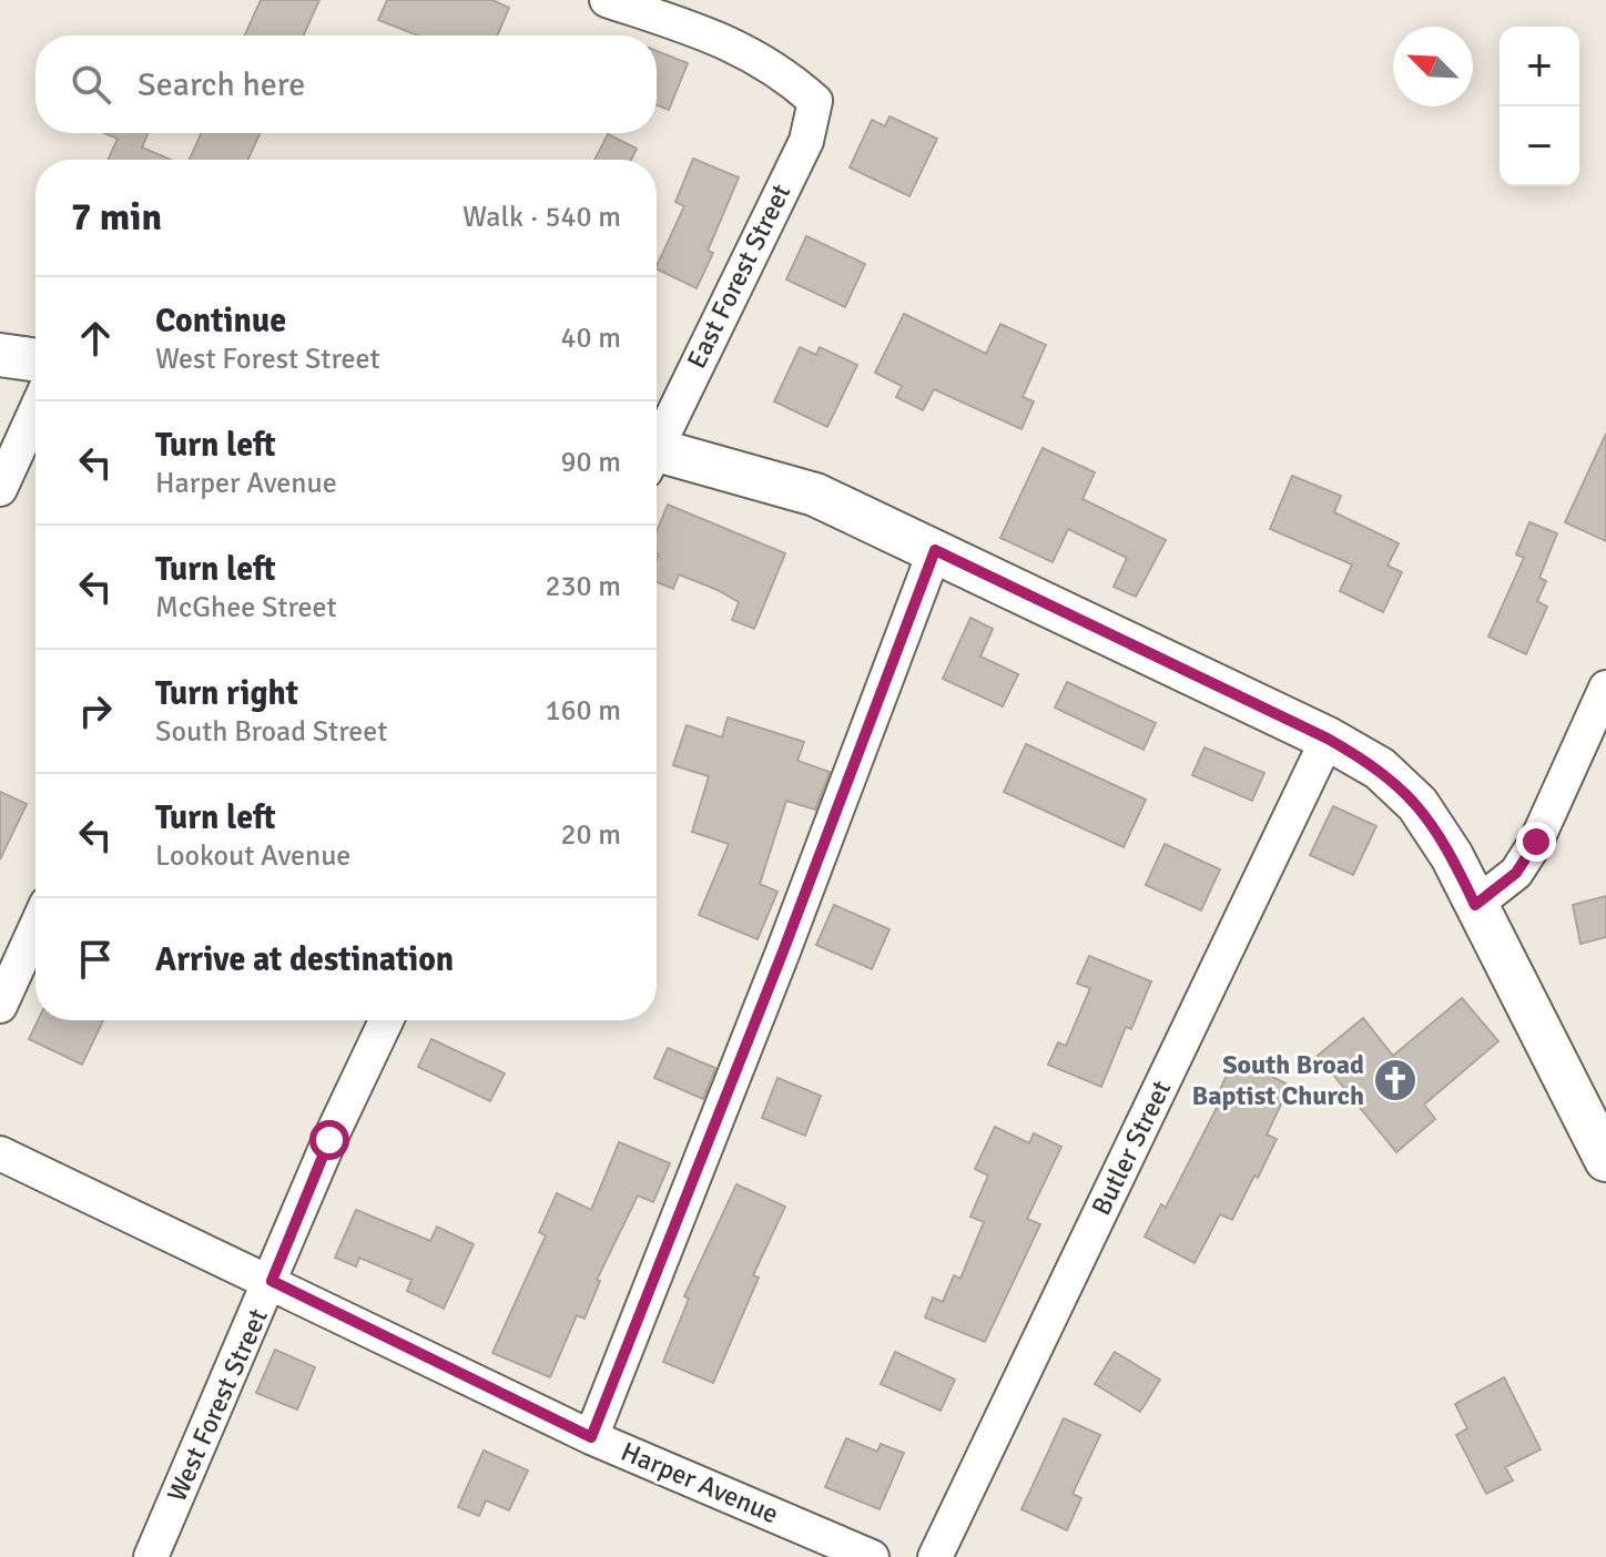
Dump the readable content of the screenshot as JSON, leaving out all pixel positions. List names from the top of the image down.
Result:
{
  "streets": {
    "street": [
      "East Forest Street",
      "Butler Street",
      "West Forest Street",
      "Harper Avenue"
    ]
  },
  "crossings": [
    ["West Forest Street", "Harper Avenue"]
  ],
  "places": {
    "church": ["South Broad Baptist Church"]
  },
  "north": "top left",
  "page": {
    "map_buttons": ["+", "−"],
    "search": "Search here",
    "heading": ["7 min", "Walk · 540 m"],
    "list": [
      ["Continue", "West Forest Street", "40 m"],
      ["Turn left", "Harper Avenue", "90 m"],
      ["Turn left", "McGhee Street", "230 m"],
      ["Turn right", "South Broad Street", "160 m"],
      ["Turn left", "Lookout Avenue", "20 m"],
      "Arrive at destination"
    ]
  }
}
